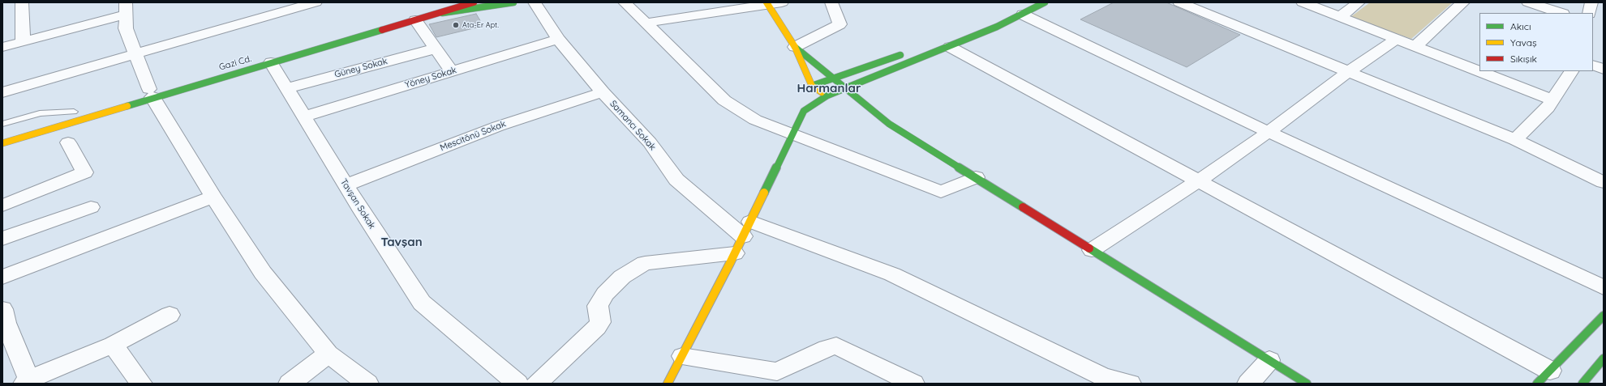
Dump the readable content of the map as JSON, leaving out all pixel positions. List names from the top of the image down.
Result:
{
  "streets": {
    "street": [
      "Gazi Cd.",
      "Güney Sokak",
      "Yöney Sokak",
      "Samancı Sokak",
      "Mescitönü Sokak",
      "Tavşan Sokak"
    ]
  },
  "crossings": [
    ["Gazi Cd.", "Tavşan Sokak"],
    ["Güney Sokak", "Tavşan Sokak"],
    ["Yöney Sokak", "Samancı Sokak"],
    ["Yöney Sokak", "Tavşan Sokak"],
    ["Samancı Sokak", "Mescitönü Sokak"],
    ["Mescitönü Sokak", "Tavşan Sokak"]
  ],
  "districts": ["Harmanlar", "Tavşan"],
  "places": ["Ata-Er Apt."],
  "legend": ["Akıcı", "Yavaş", "Sıkışık"]
}
